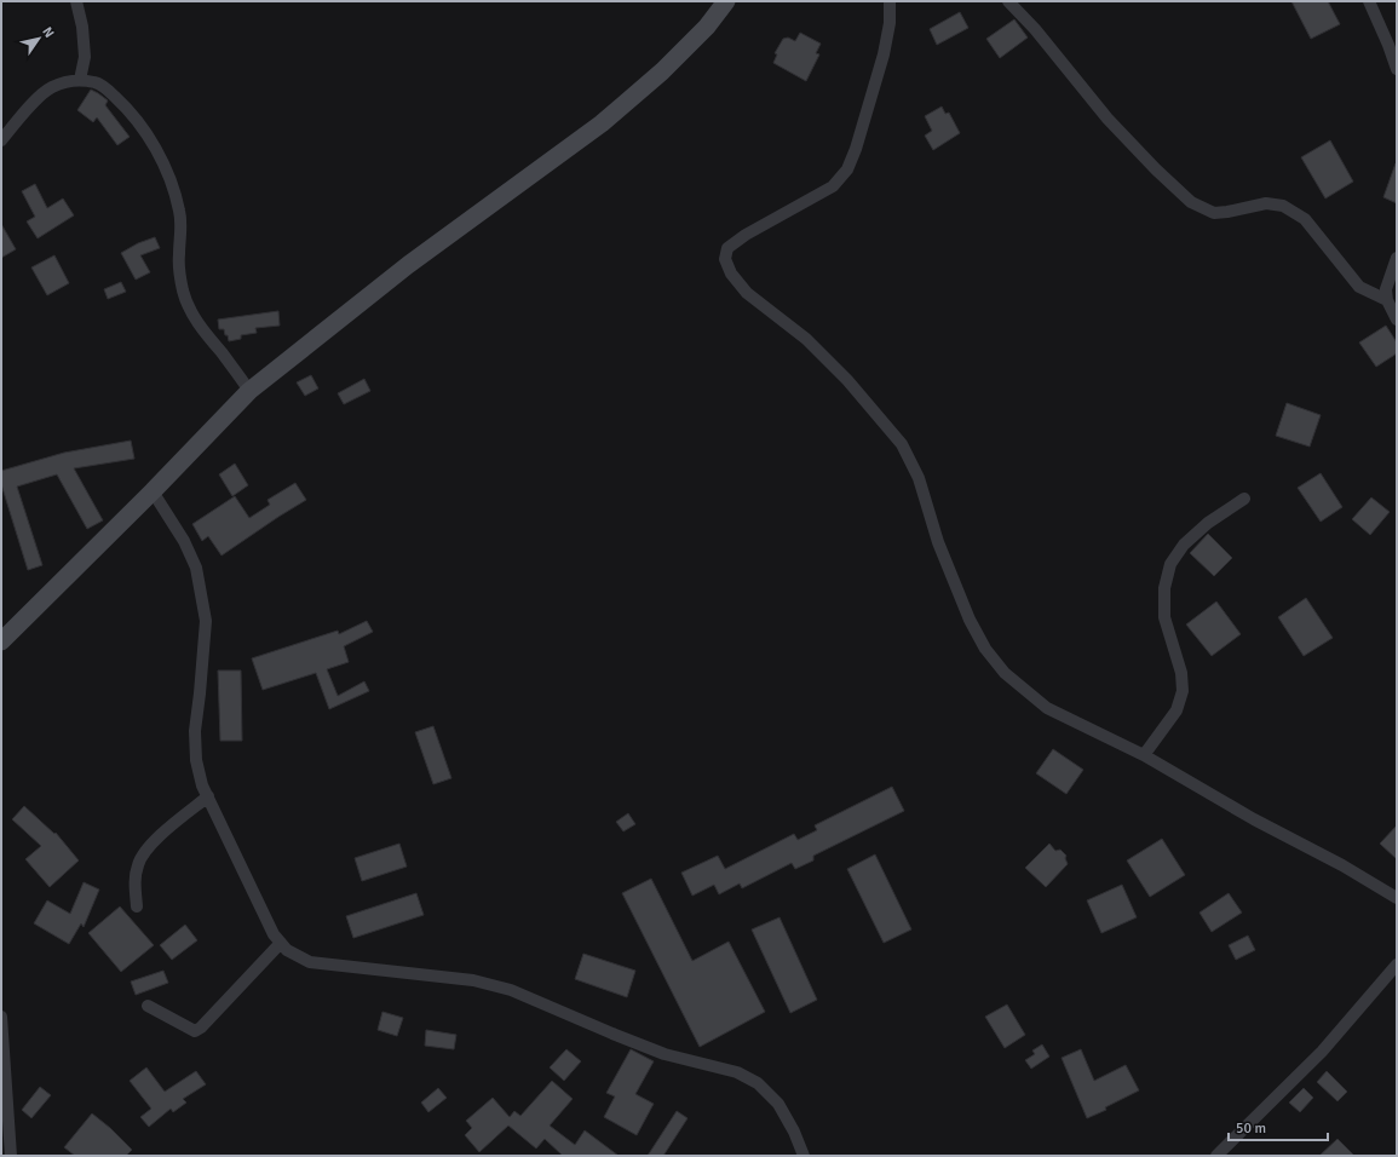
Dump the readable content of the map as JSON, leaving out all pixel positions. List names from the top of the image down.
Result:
{
  "scale_bar": "50 m",
  "north": "top right"
}
